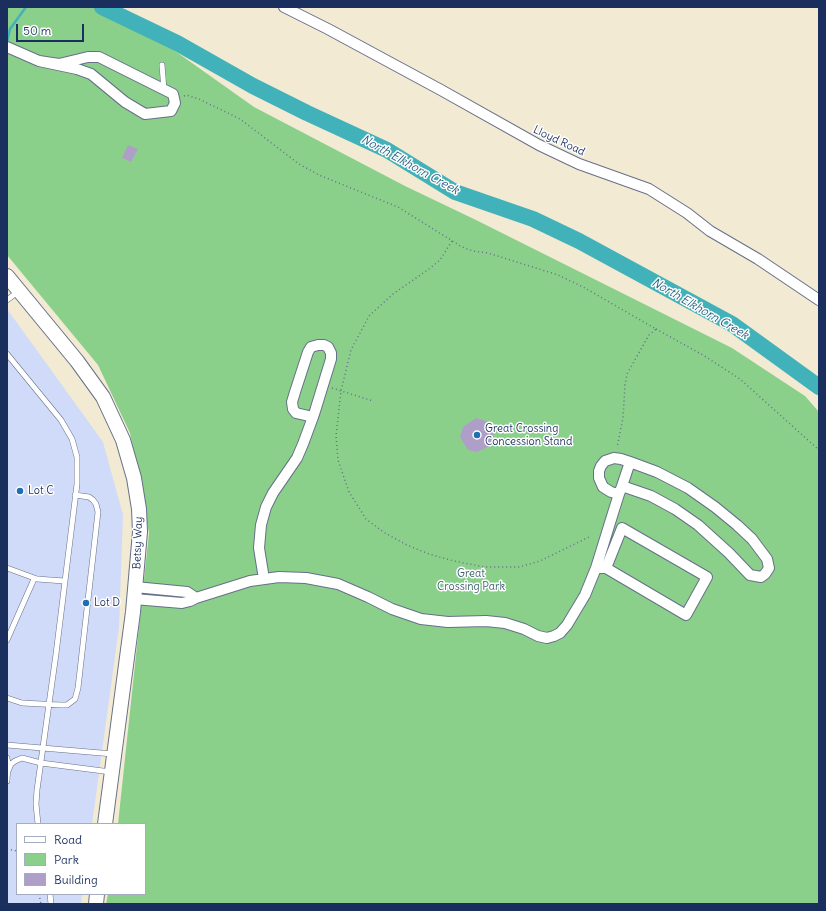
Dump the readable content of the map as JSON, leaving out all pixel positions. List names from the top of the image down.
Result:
{
  "streets": {
    "street": ["Lloyd Road", "Betsy Way"]
  },
  "water": ["North Elkhorn Creek"],
  "parks": ["Great Crossing Park"],
  "places": ["Great Crossing Concession Stand", "Lot C", "Lot D"],
  "legend": ["Road", "Park", "Building"],
  "scale_bar": "50 m"
}
